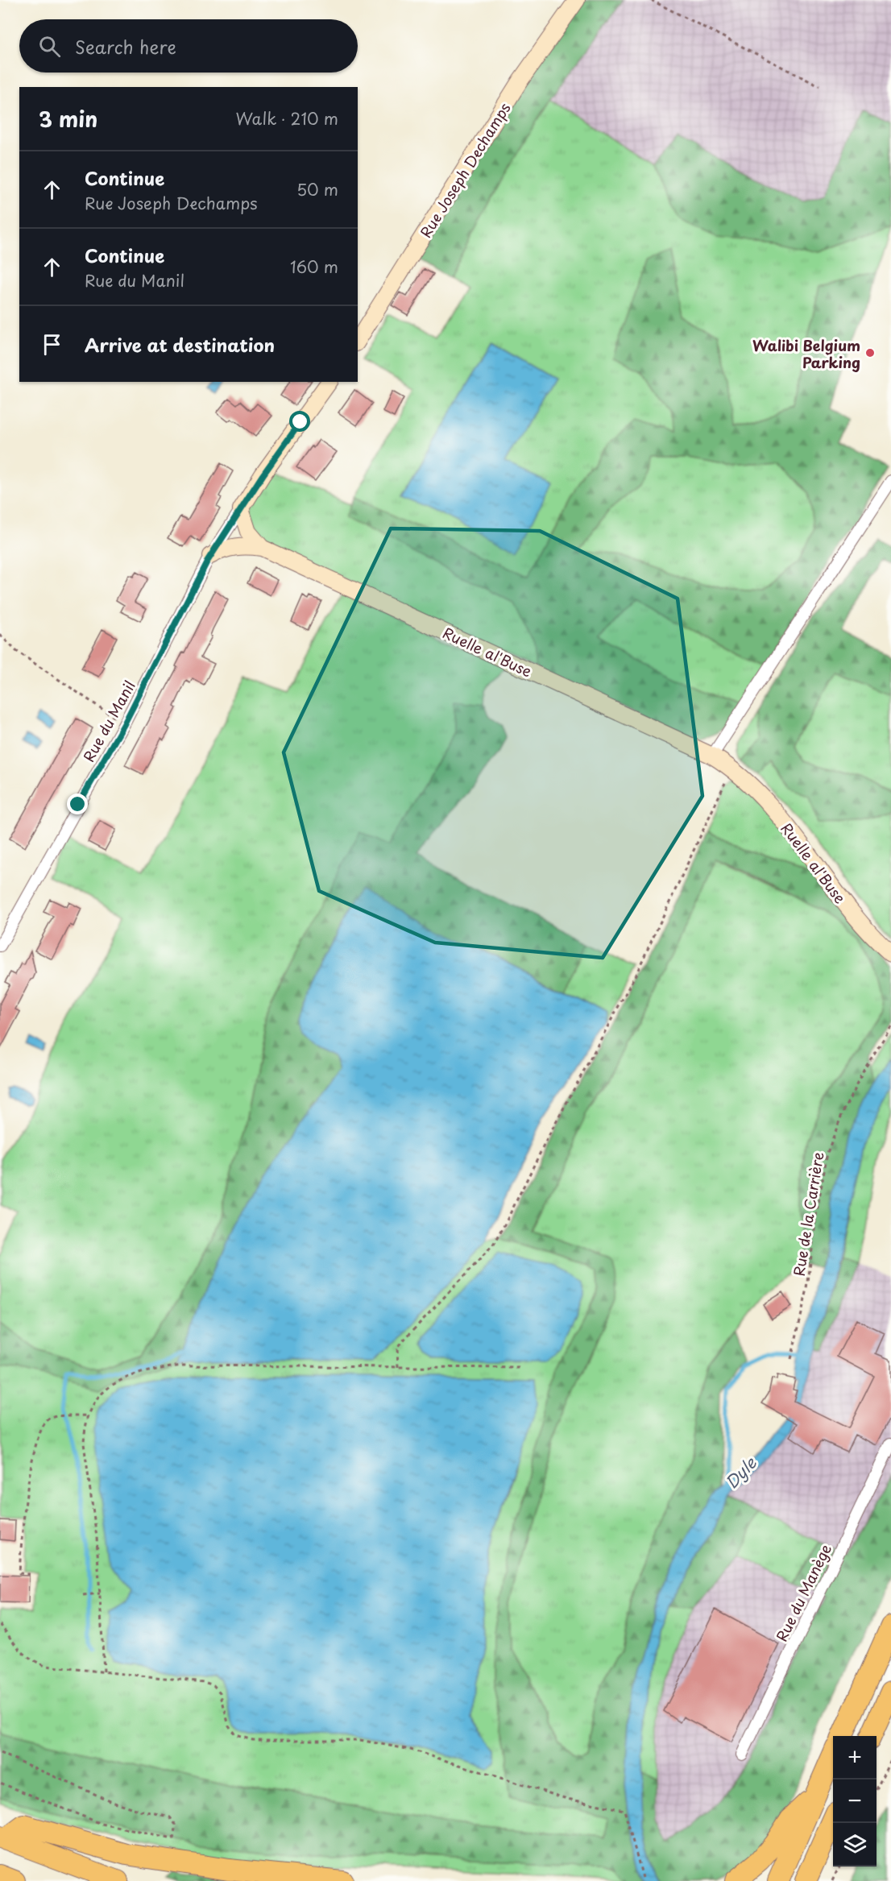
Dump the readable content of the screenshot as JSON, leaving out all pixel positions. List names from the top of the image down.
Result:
{
  "streets": {
    "street": [
      "Rue Joseph Dechamps",
      "Ruelle al'Buse",
      "Rue du Manil",
      "Rue du Manège"
    ],
    "path": ["Rue de la Carrière"]
  },
  "crossings": [
    ["Ruelle al'Buse", "Rue du Manil"]
  ],
  "water": ["Dyle"],
  "places": ["Walibi Belgium Parking"],
  "page": {
    "search": "Search here",
    "heading": ["3 min", "Walk · 210 m"],
    "list": [
      ["Continue", "Rue Joseph Dechamps", "50 m"],
      ["Continue", "Rue du Manil", "160 m"],
      "Arrive at destination"
    ],
    "map_buttons": ["+", "−"]
  }
}
